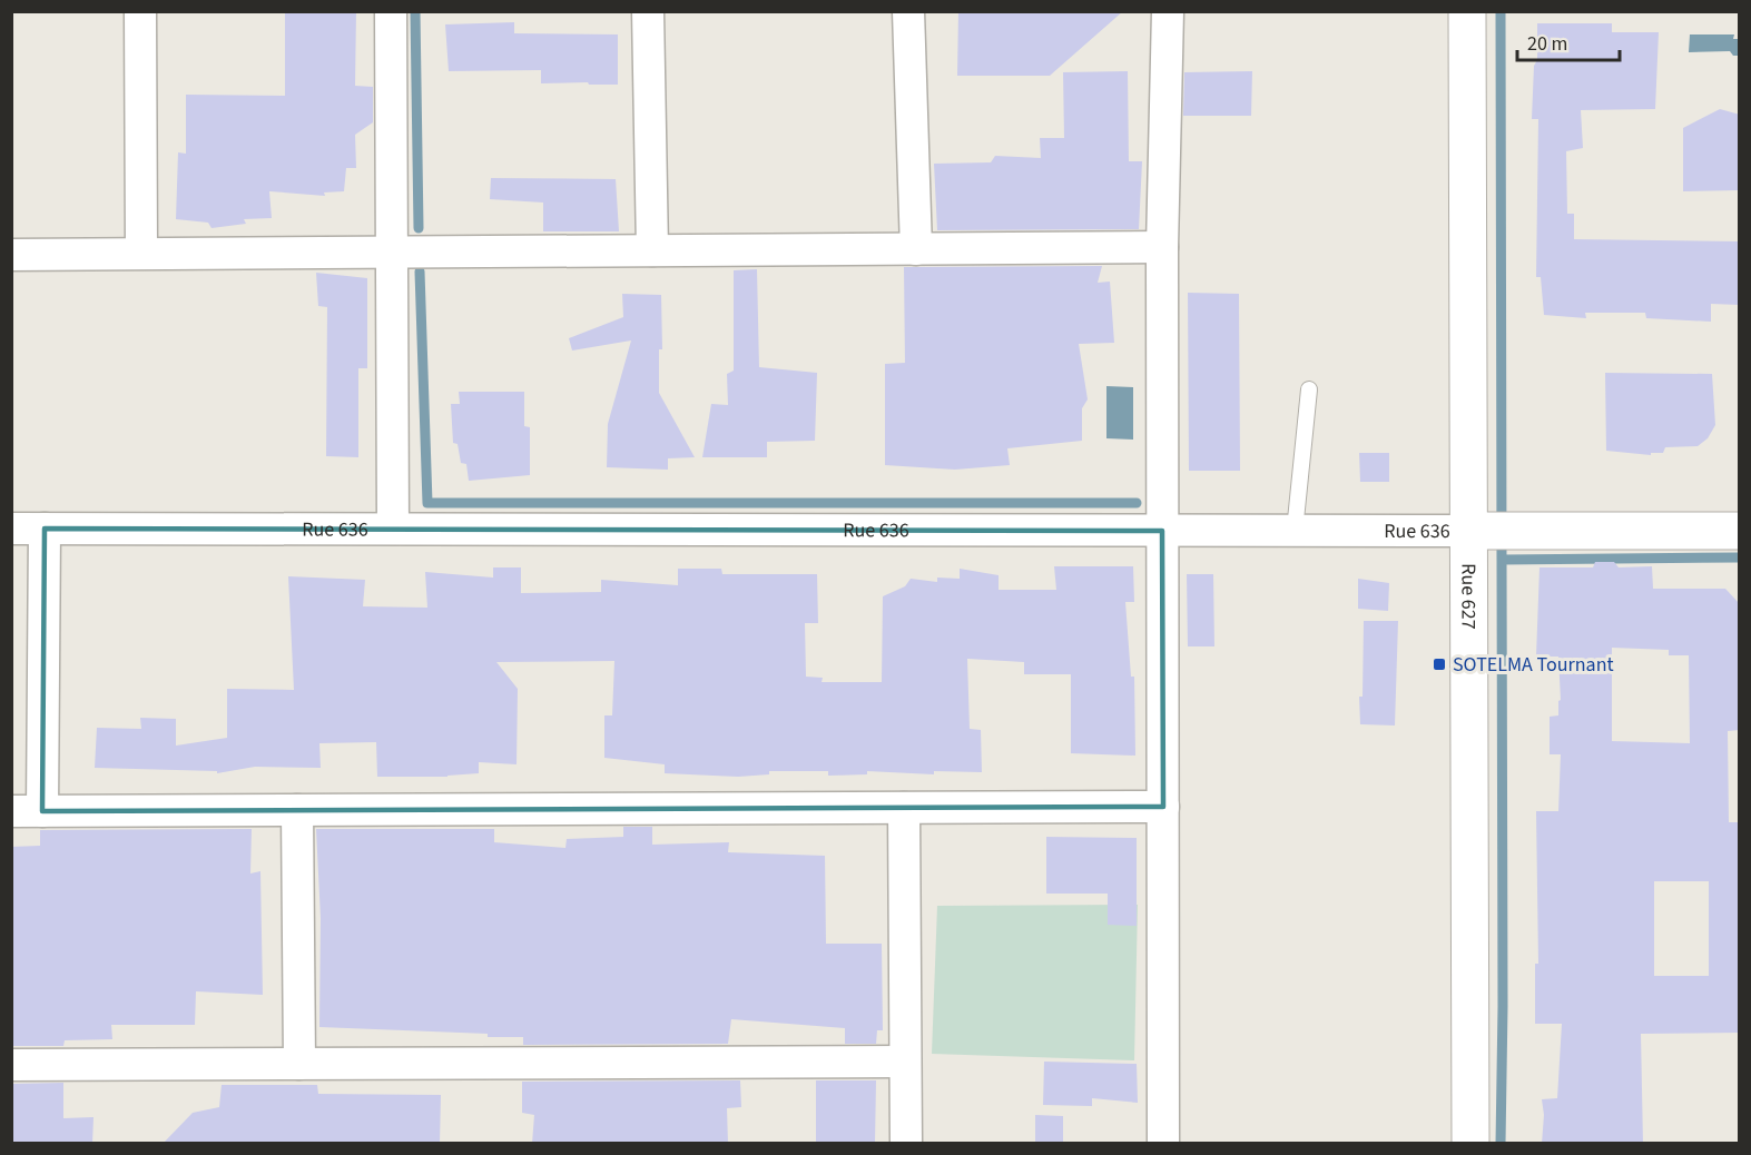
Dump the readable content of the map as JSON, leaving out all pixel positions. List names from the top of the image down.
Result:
{
  "streets": {
    "street": ["Rue 636", "Rue 627"]
  },
  "crossings": [
    ["Rue 636", "Rue 627"]
  ],
  "places": {
    "transit": ["SOTELMA Tournant"]
  },
  "scale_bar": "20 m"
}
